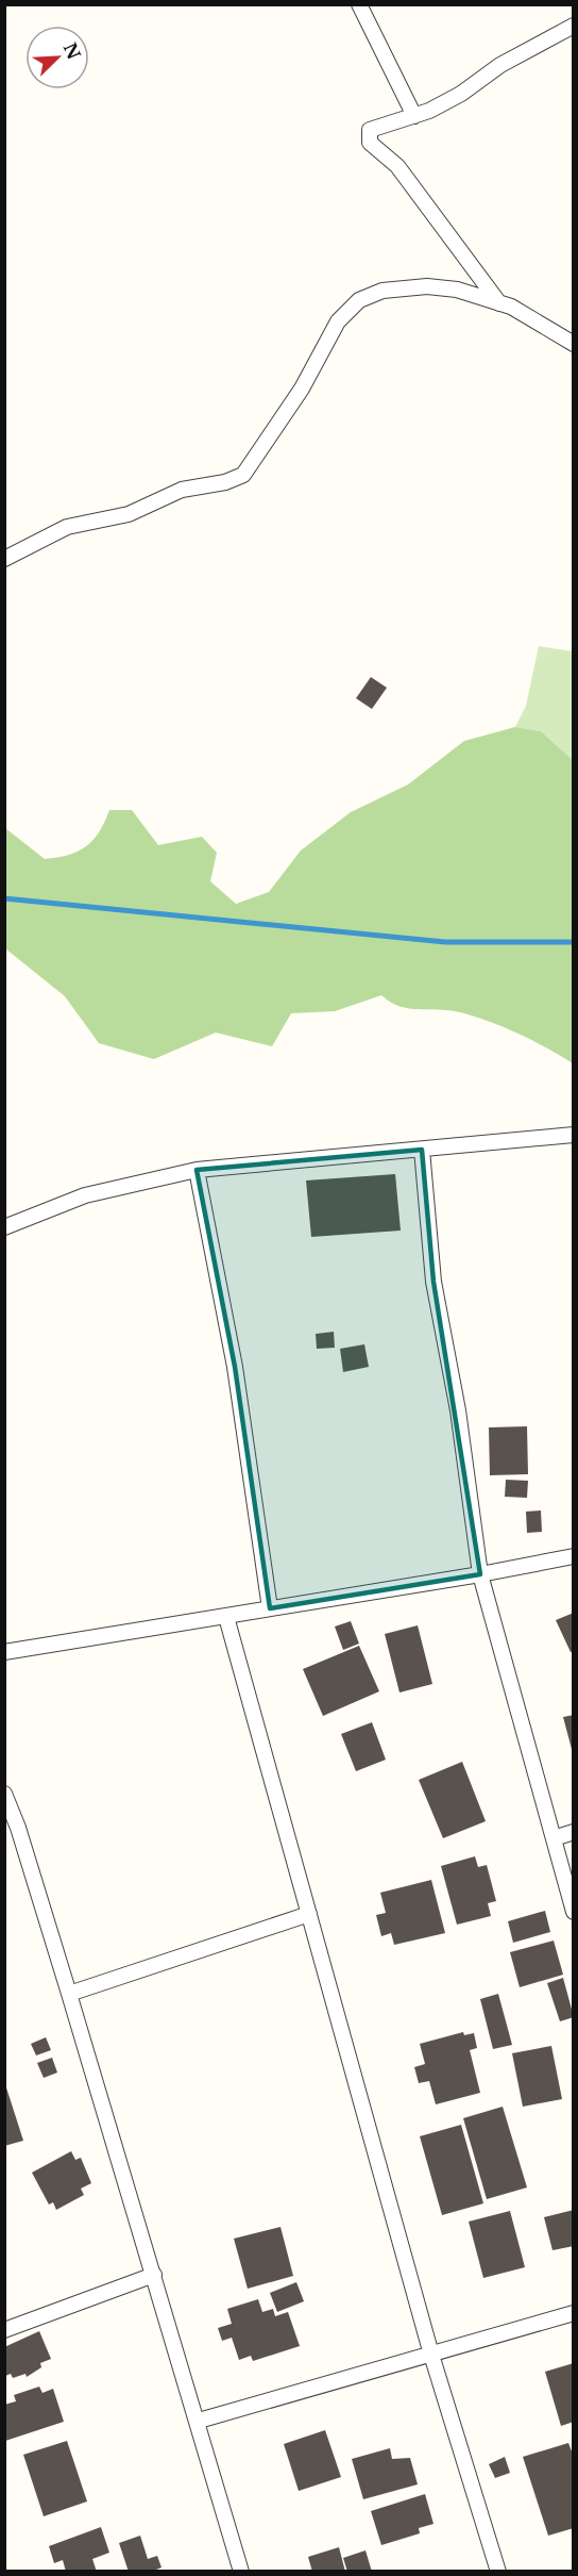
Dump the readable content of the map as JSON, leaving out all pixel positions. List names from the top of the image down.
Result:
{
  "north": "top right"
}
